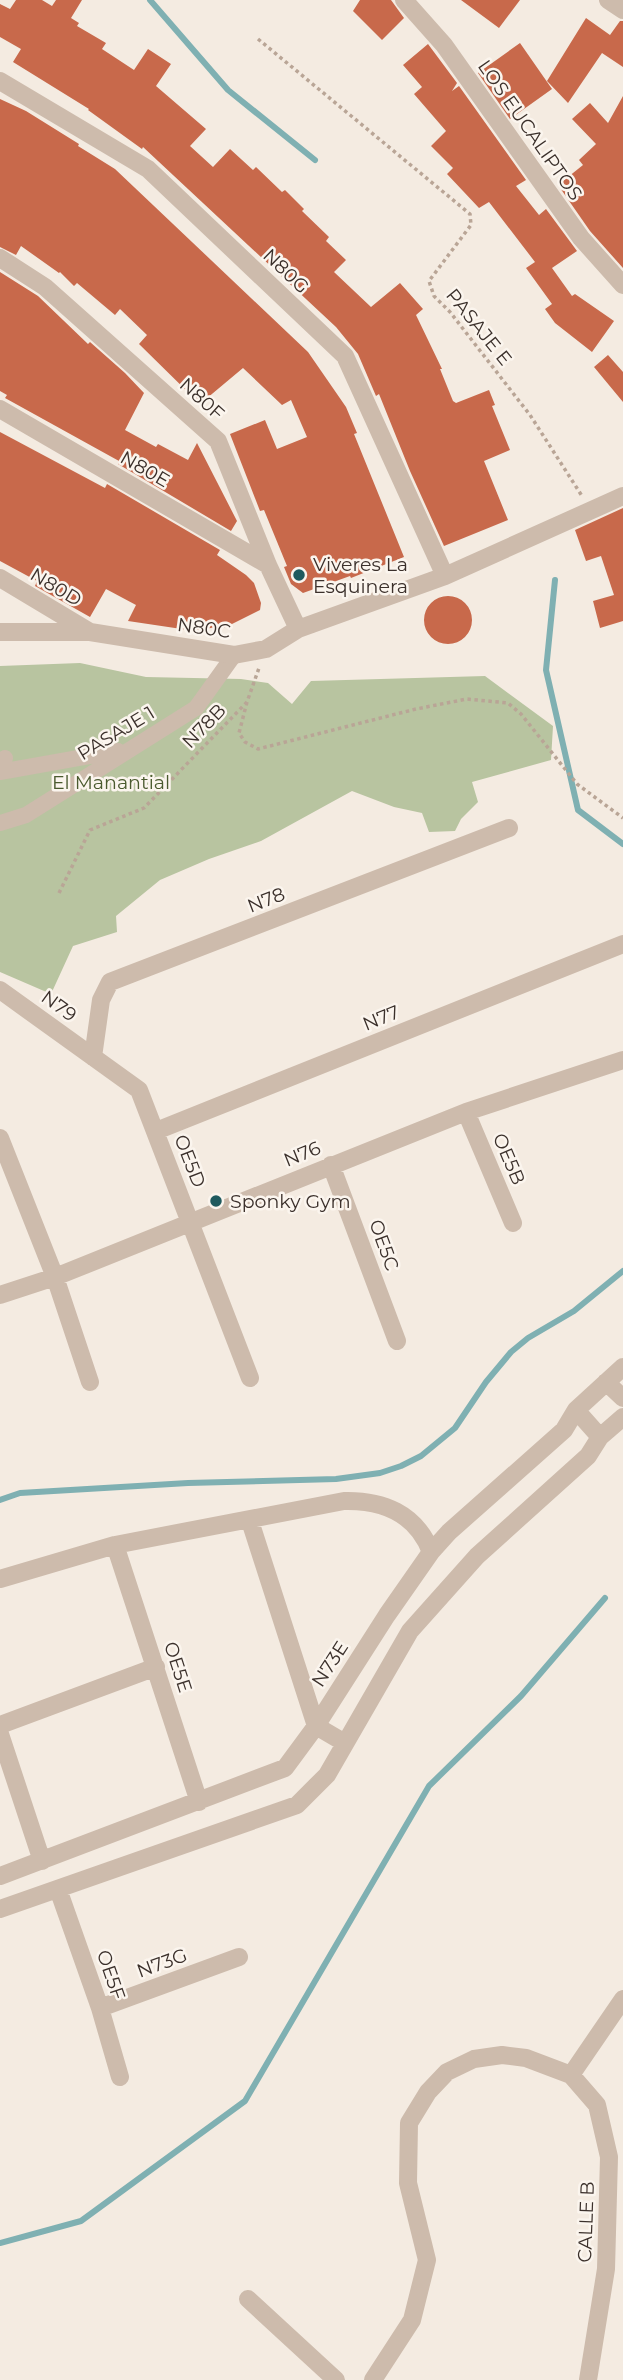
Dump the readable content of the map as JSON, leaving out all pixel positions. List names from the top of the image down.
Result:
{
  "streets": {
    "street": [
      "LOS EUCALIPTOS",
      "N80G",
      "N80F",
      "N80E",
      "N80D",
      "N80C",
      "PASAJE 1",
      "N78",
      "N79",
      "N77",
      "N76",
      "OE5B",
      "OE5D",
      "OE5C",
      "N73E",
      "OE5E",
      "N73G",
      "OE5F",
      "CALLE B"
    ],
    "path": ["PASAJE E", "N78B"]
  },
  "crossings": [
    ["N80G", "N80C"],
    ["PASAJE E", "N80C"],
    ["N80F", "N80E"],
    ["N80F", "N80C"],
    ["N80D", "N80C"],
    ["N80C", "N78B"],
    ["N80C", "PASAJE 1"],
    ["N78", "N79"],
    ["N78", "OE5D"],
    ["N79", "OE5D"],
    ["N77", "OE5D"],
    ["N76", "OE5B"],
    ["N76", "OE5D"],
    ["N76", "OE5C"],
    ["N73E", "OE5E"],
    ["N73G", "OE5F"]
  ],
  "parks": ["El Manantial"],
  "places": ["Viveres La Esquinera", "Sponky Gym"]
}
